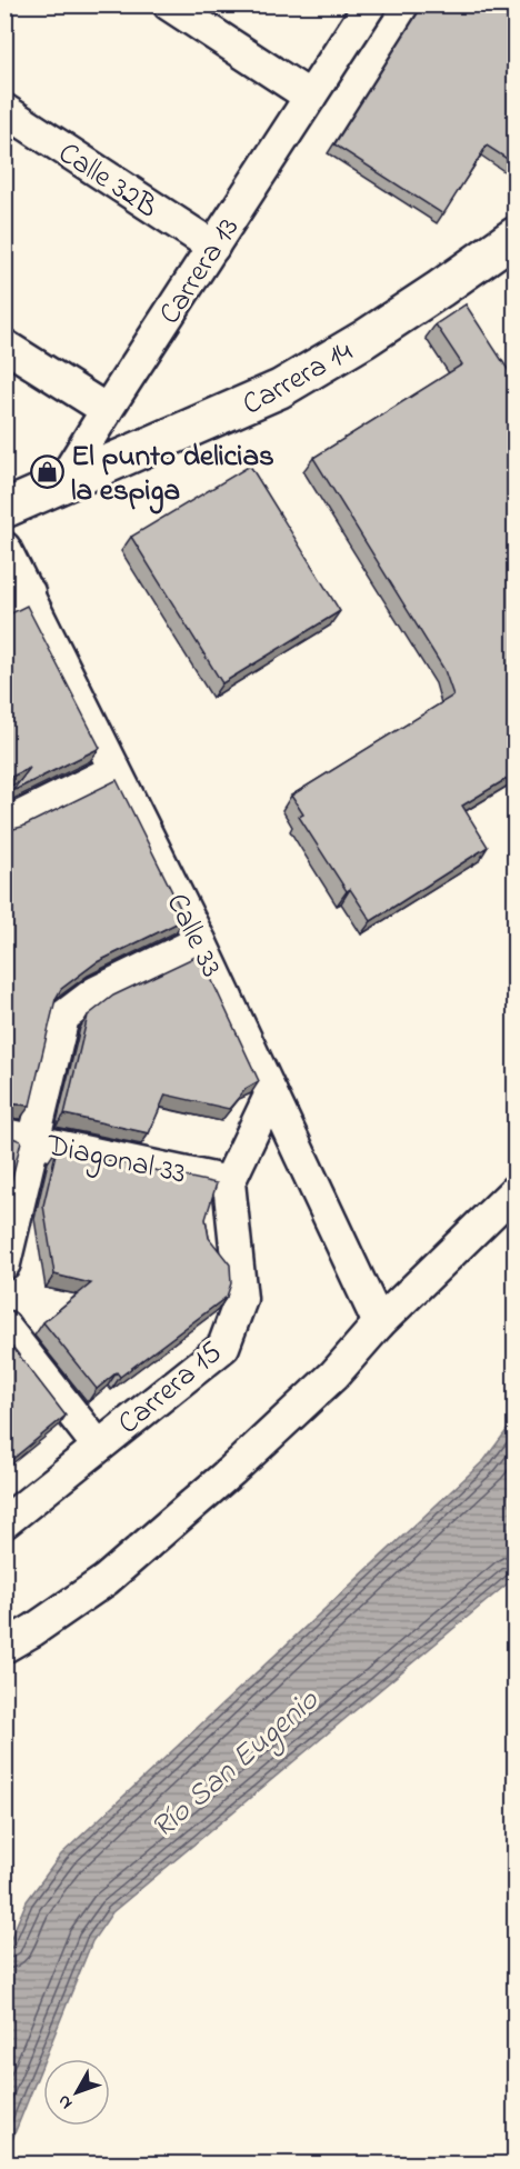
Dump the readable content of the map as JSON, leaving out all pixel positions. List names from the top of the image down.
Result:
{
  "streets": {
    "main road": ["Carrera 14"],
    "street": [
      "Calle 32B",
      "Carrera 13",
      "Calle 33",
      "Diagonal 33",
      "Carrera 15"
    ]
  },
  "crossings": [
    ["Calle 32B", "Carrera 13"],
    ["Carrera 13", "Carrera 14"],
    ["Diagonal 33", "Carrera 15"]
  ],
  "water": ["Río San Eugenio"],
  "places": {
    "shop": ["El punto delicias la espiga"]
  },
  "north": "bottom left"
}
